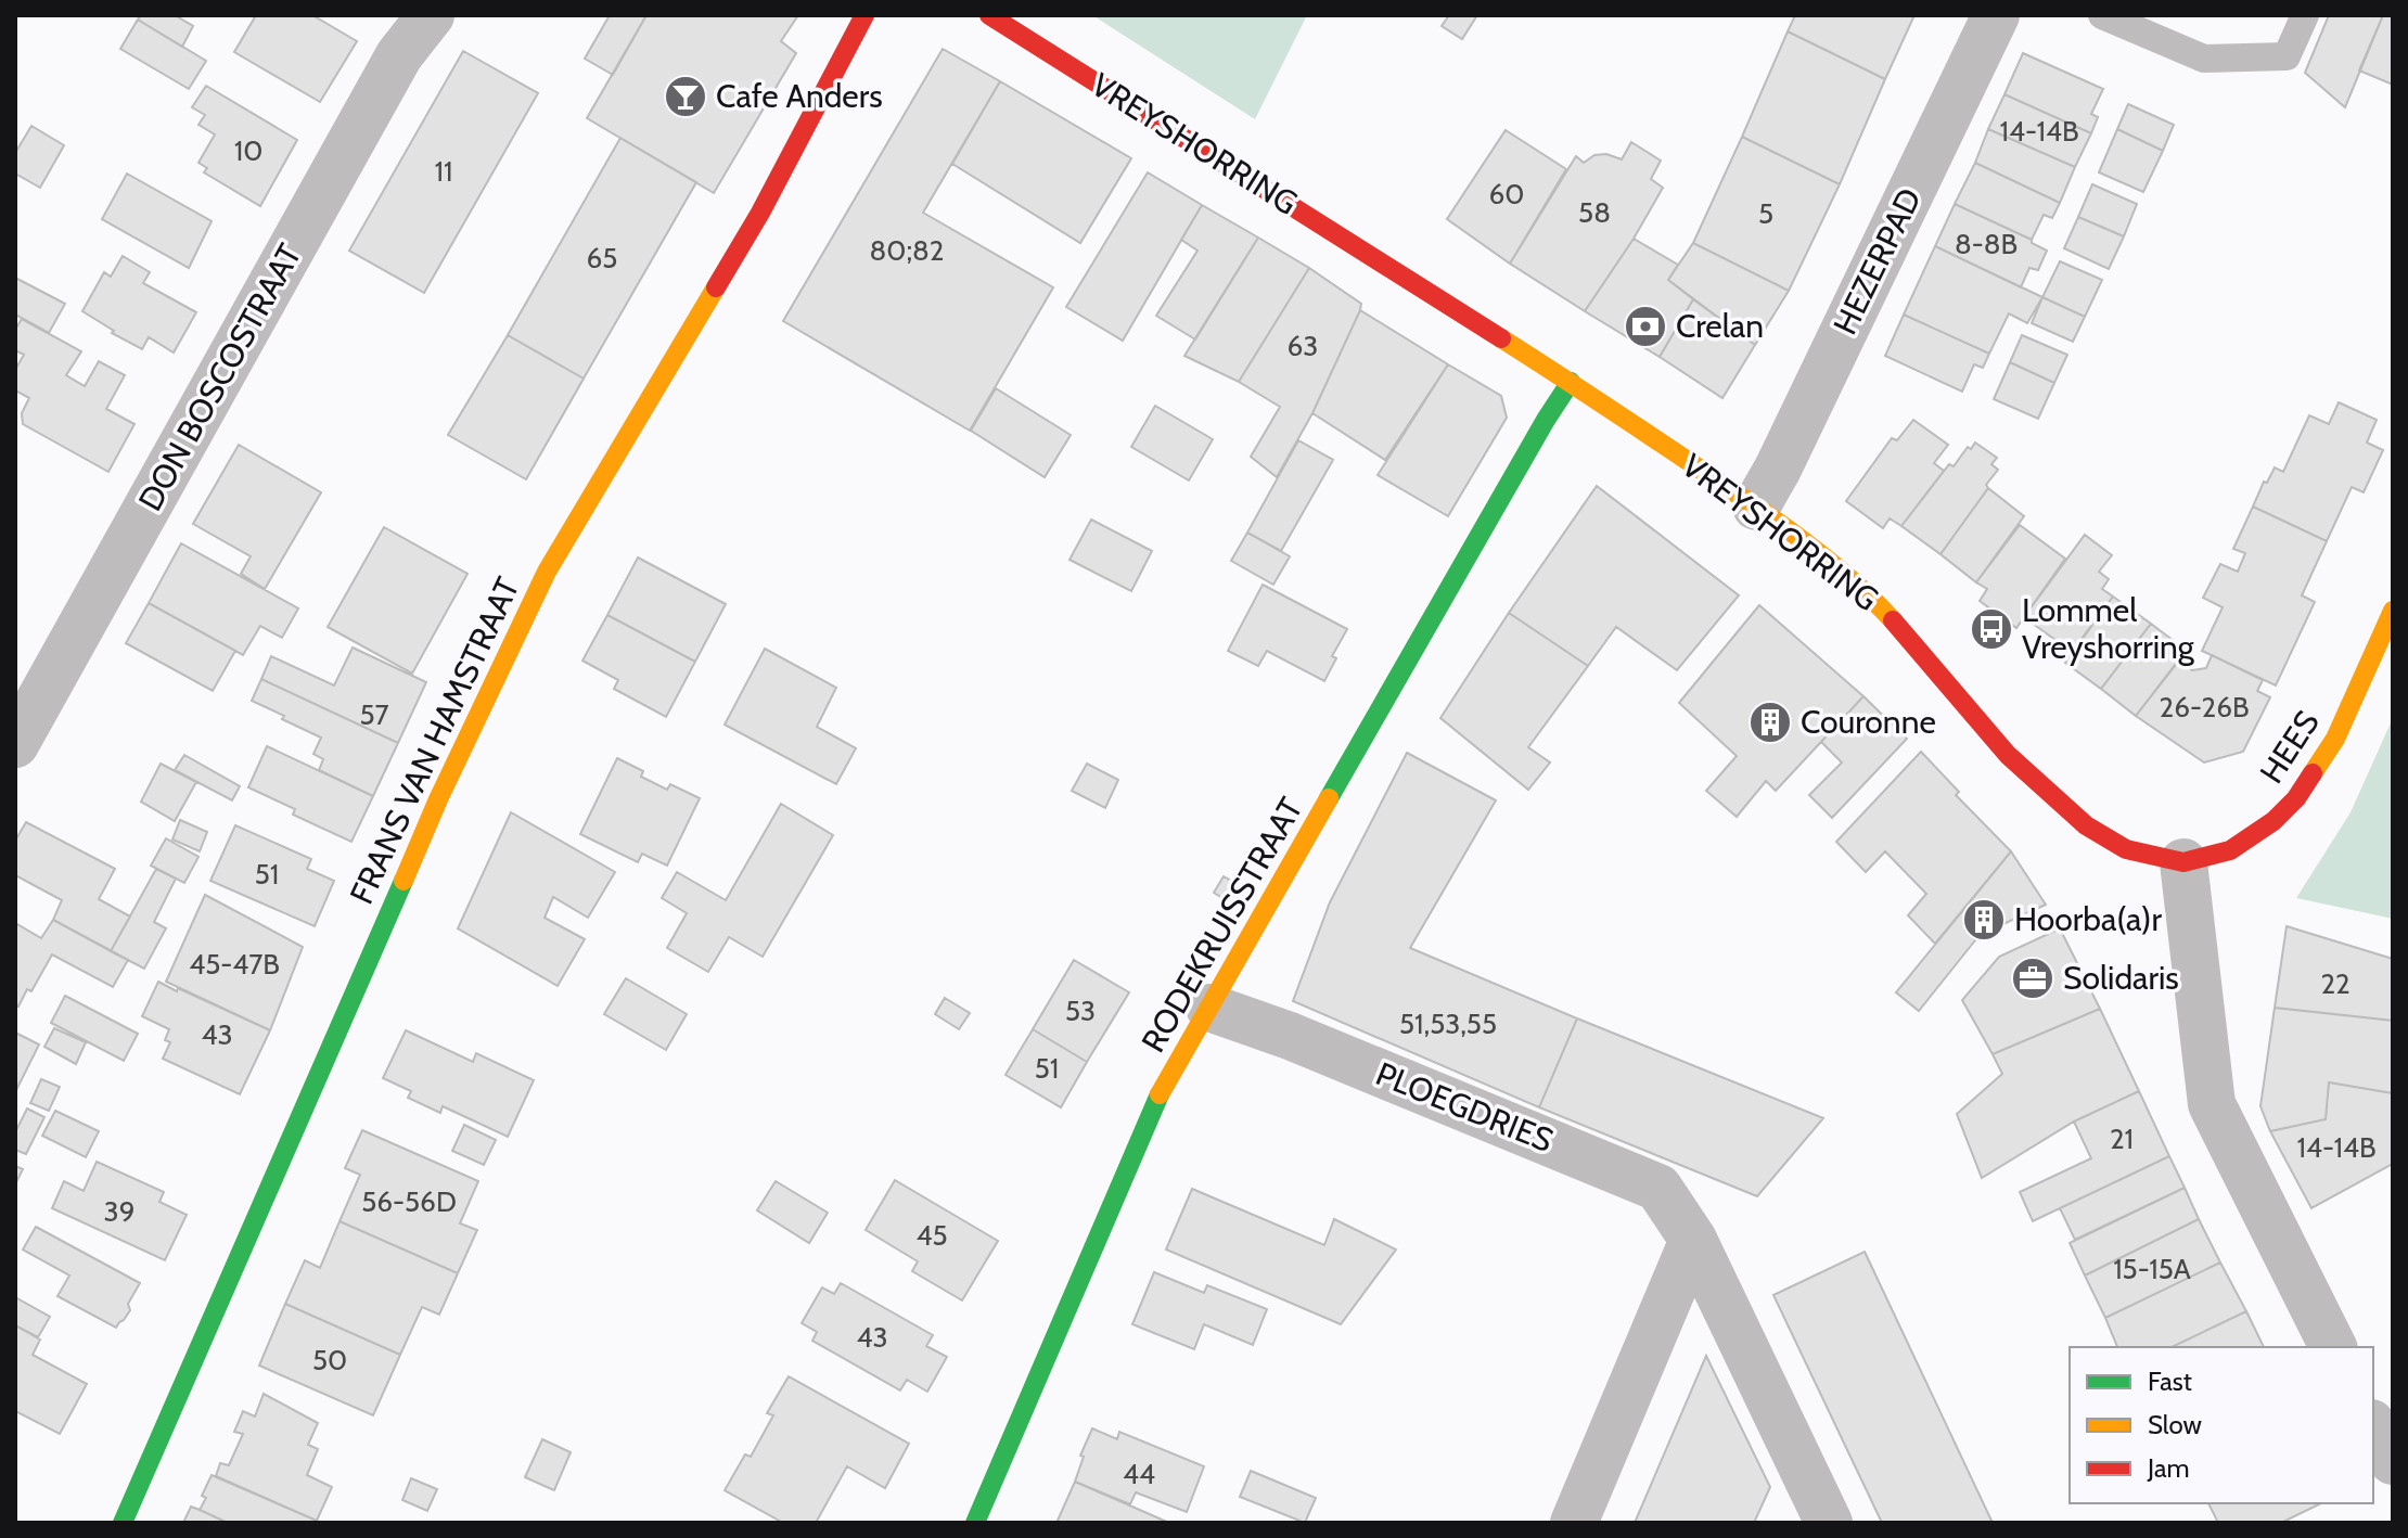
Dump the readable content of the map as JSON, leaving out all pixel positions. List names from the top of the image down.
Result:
{
  "streets": {
    "street": [
      "VREYSHORRING",
      "HEZERPAD",
      "DON BOSCOSTRAAT",
      "FRANS VAN HAMSTRAAT",
      "HEES",
      "RODEKRUISSTRAAT",
      "PLOEGDRIES"
    ]
  },
  "crossings": [
    ["VREYSHORRING", "HEZERPAD"],
    ["VREYSHORRING", "HEES"],
    ["VREYSHORRING", "RODEKRUISSTRAAT"],
    ["RODEKRUISSTRAAT", "PLOEGDRIES"]
  ],
  "places": {
    "bar": ["Cafe Anders"],
    "bank": ["Crelan"],
    "bus stop": ["Lommel Vreyshorring"],
    "building": ["Couronne", "Hoorba(a)r"],
    "office": ["Solidaris"]
  },
  "house_numbers": [
    "14-14B",
    "10",
    "11",
    "60",
    "58",
    "5",
    "8-8B",
    "80;82",
    "65",
    "63",
    "26-26B",
    "57",
    "51",
    "45-47B",
    "22",
    "53",
    "51,53,55",
    "43",
    "51",
    "21",
    "14-14B",
    "56-56D",
    "39",
    "45",
    "15-15A",
    "43",
    "50",
    "44"
  ],
  "legend": ["Fast", "Slow", "Jam"]
}
